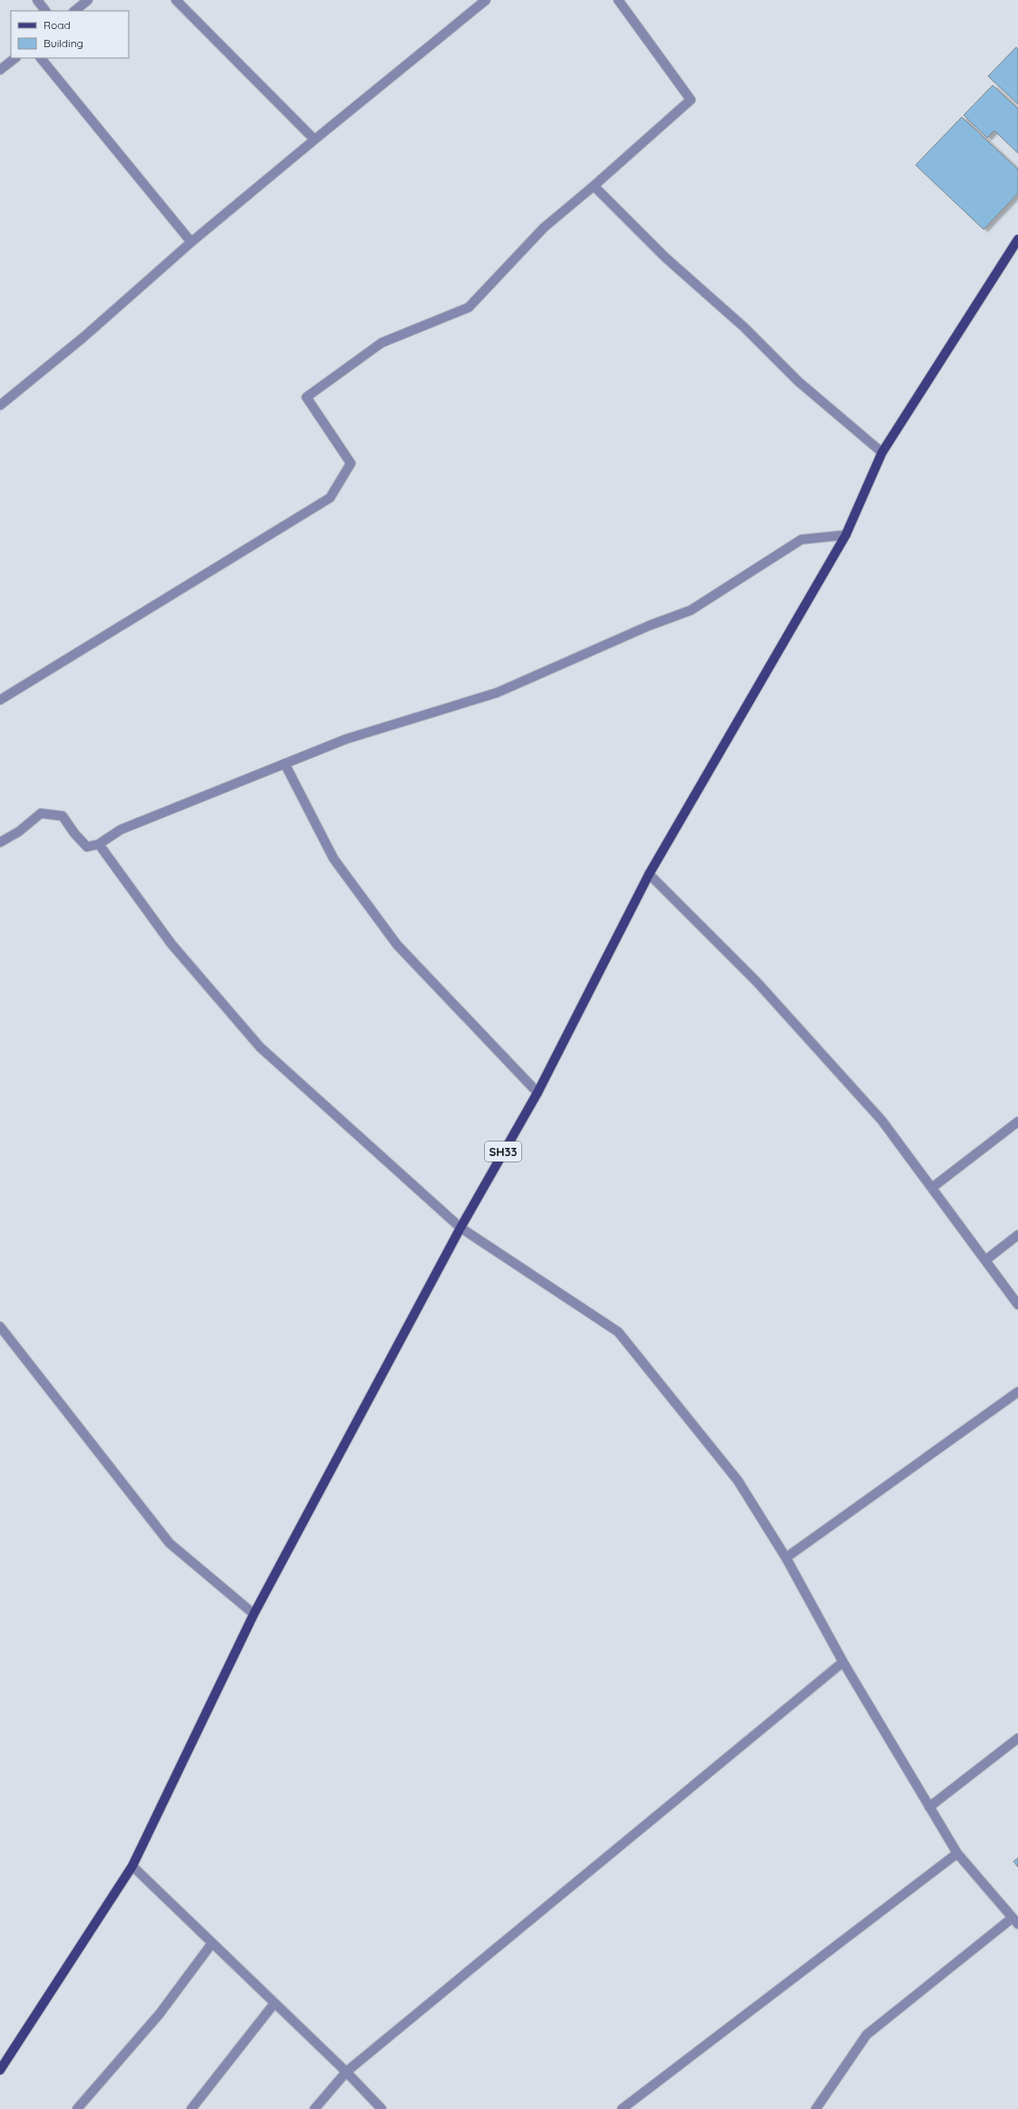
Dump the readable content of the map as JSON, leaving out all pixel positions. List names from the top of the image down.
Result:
{
  "streets": {
    "main road": ["SH33"]
  },
  "legend": ["Road", "Building"]
}
